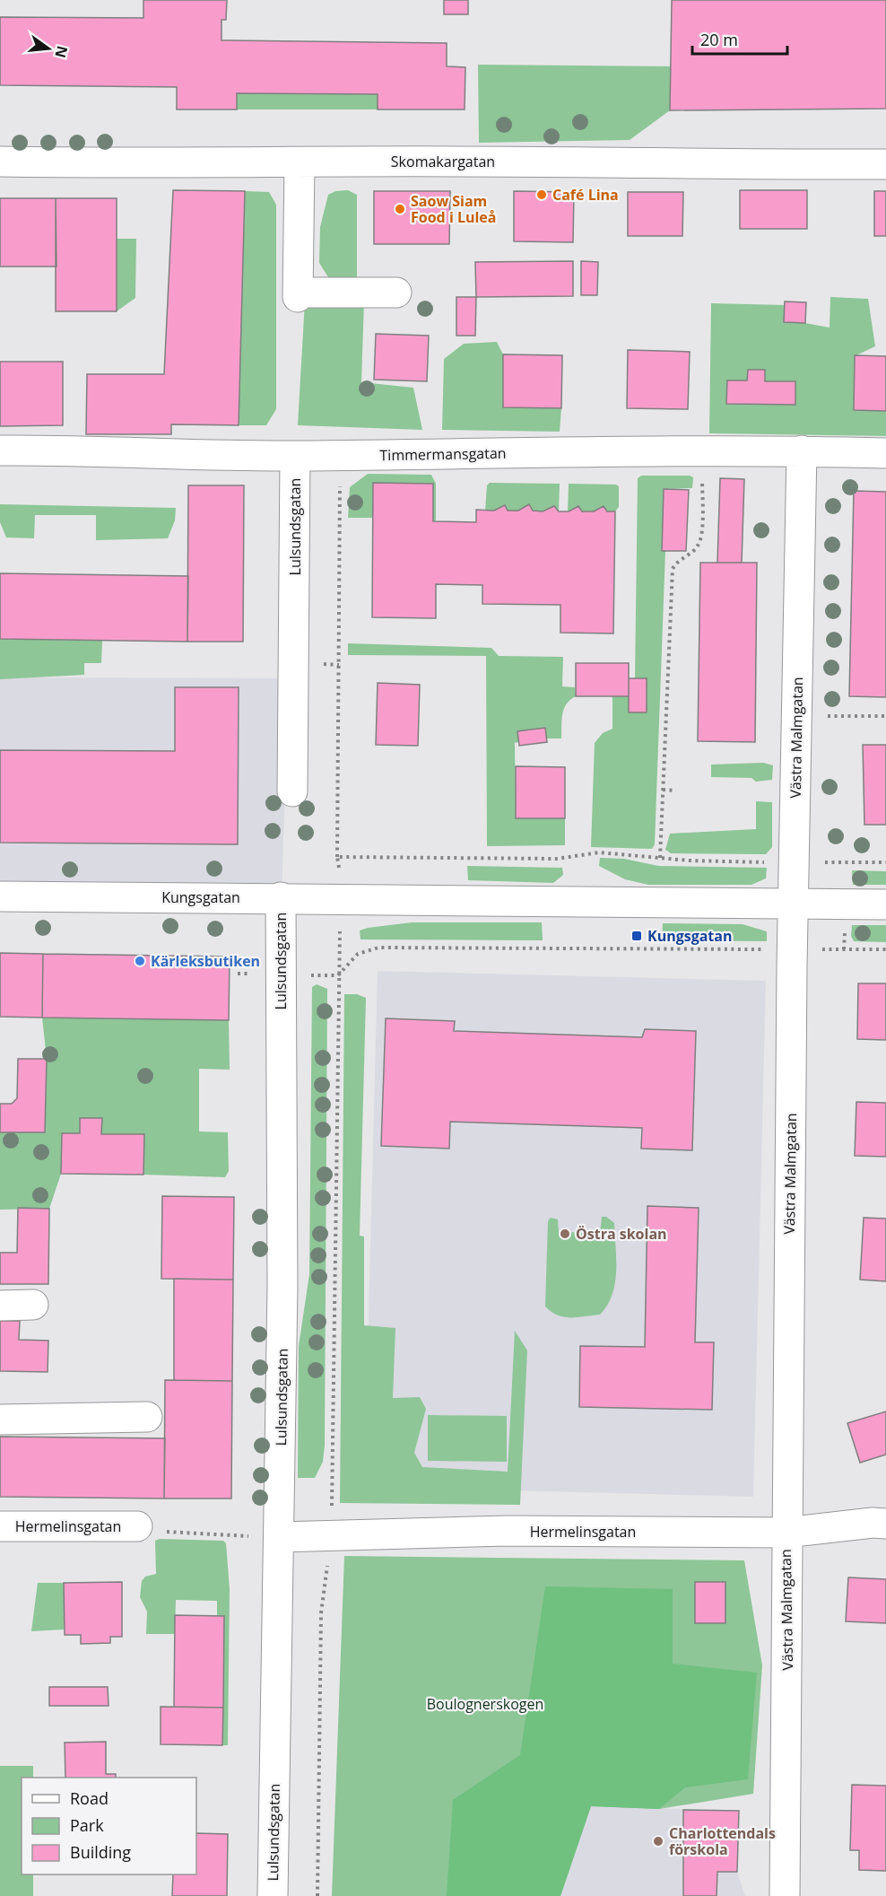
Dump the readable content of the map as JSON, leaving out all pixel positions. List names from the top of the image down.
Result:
{
  "streets": {
    "street": [
      "Skomakargatan",
      "Timmermansgatan",
      "Lulsundsgatan",
      "Västra Malmgatan",
      "Kungsgatan",
      "Hermelinsgatan"
    ]
  },
  "crossings": [
    ["Timmermansgatan", "Lulsundsgatan"],
    ["Timmermansgatan", "Västra Malmgatan"],
    ["Lulsundsgatan", "Kungsgatan"],
    ["Lulsundsgatan", "Hermelinsgatan"],
    ["Västra Malmgatan", "Kungsgatan"],
    ["Västra Malmgatan", "Hermelinsgatan"]
  ],
  "parks": ["Boulognerskogen"],
  "places": {
    "other": [
      "Café Lina",
      "Saow Siam Food i Luleå",
      "Kärleksbutiken",
      "Östra skolan",
      "Charlottendals förskola"
    ],
    "transit": ["Kungsgatan"]
  },
  "legend": ["Road", "Park", "Building"],
  "scale_bar": "20 m",
  "north": "right"
}
